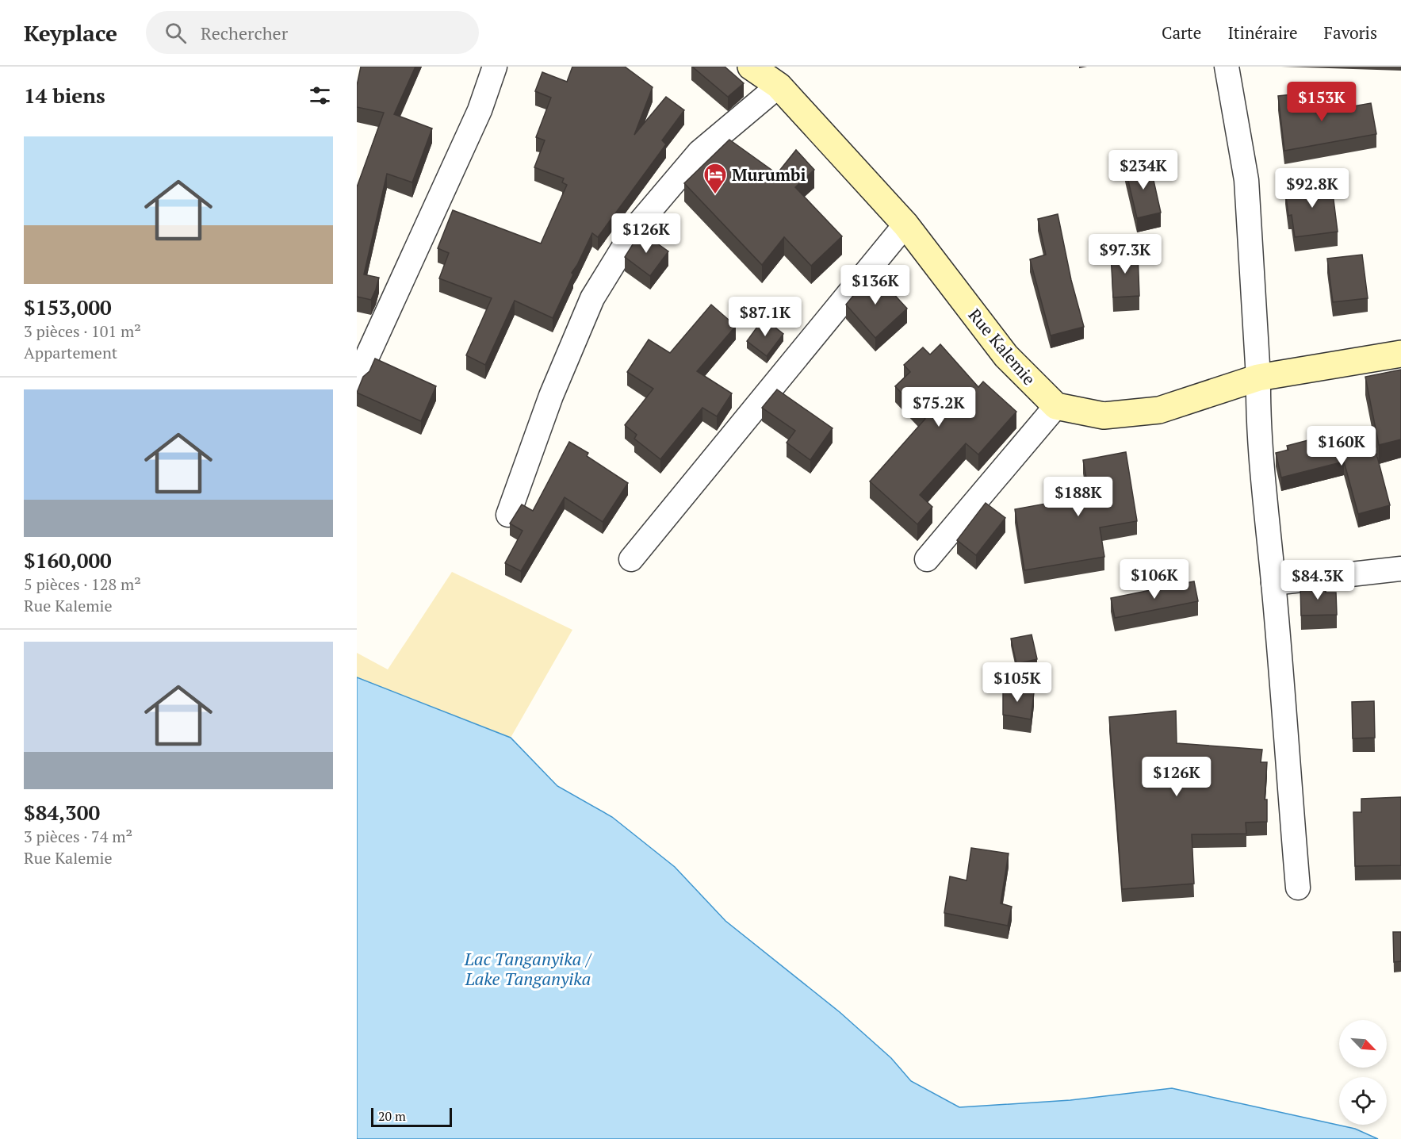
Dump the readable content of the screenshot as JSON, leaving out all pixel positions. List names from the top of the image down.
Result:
{
  "streets": {
    "street": ["Rue Kalemie"]
  },
  "water": ["Lac Tanganyika / Lake Tanganyika"],
  "places": {
    "hotel": ["Murumbi"]
  },
  "scale_bar": "20 m",
  "north": "bottom right",
  "page": {
    "header": "Keyplace",
    "search": "Rechercher",
    "nav": ["Carte", "Itinéraire", "Favoris"],
    "heading": "14 biens",
    "price": [
      "$153K",
      "$234K",
      "$92.8K",
      "$126K",
      "$97.3K",
      "$136K",
      "$87.1K",
      "$75.2K",
      "$160K",
      "$188K",
      "$106K",
      "$84.3K",
      "$105K",
      "$126K"
    ],
    "list": [
      {
        "name": "$153,000",
        "note": "3 pièces · 101 m² · Appartement"
      },
      {
        "name": "$160,000",
        "note": "5 pièces · 128 m² · Rue Kalemie"
      },
      {
        "name": "$84,300",
        "note": "3 pièces · 74 m² · Rue Kalemie"
      }
    ],
    "scale": "20 m"
  }
}
